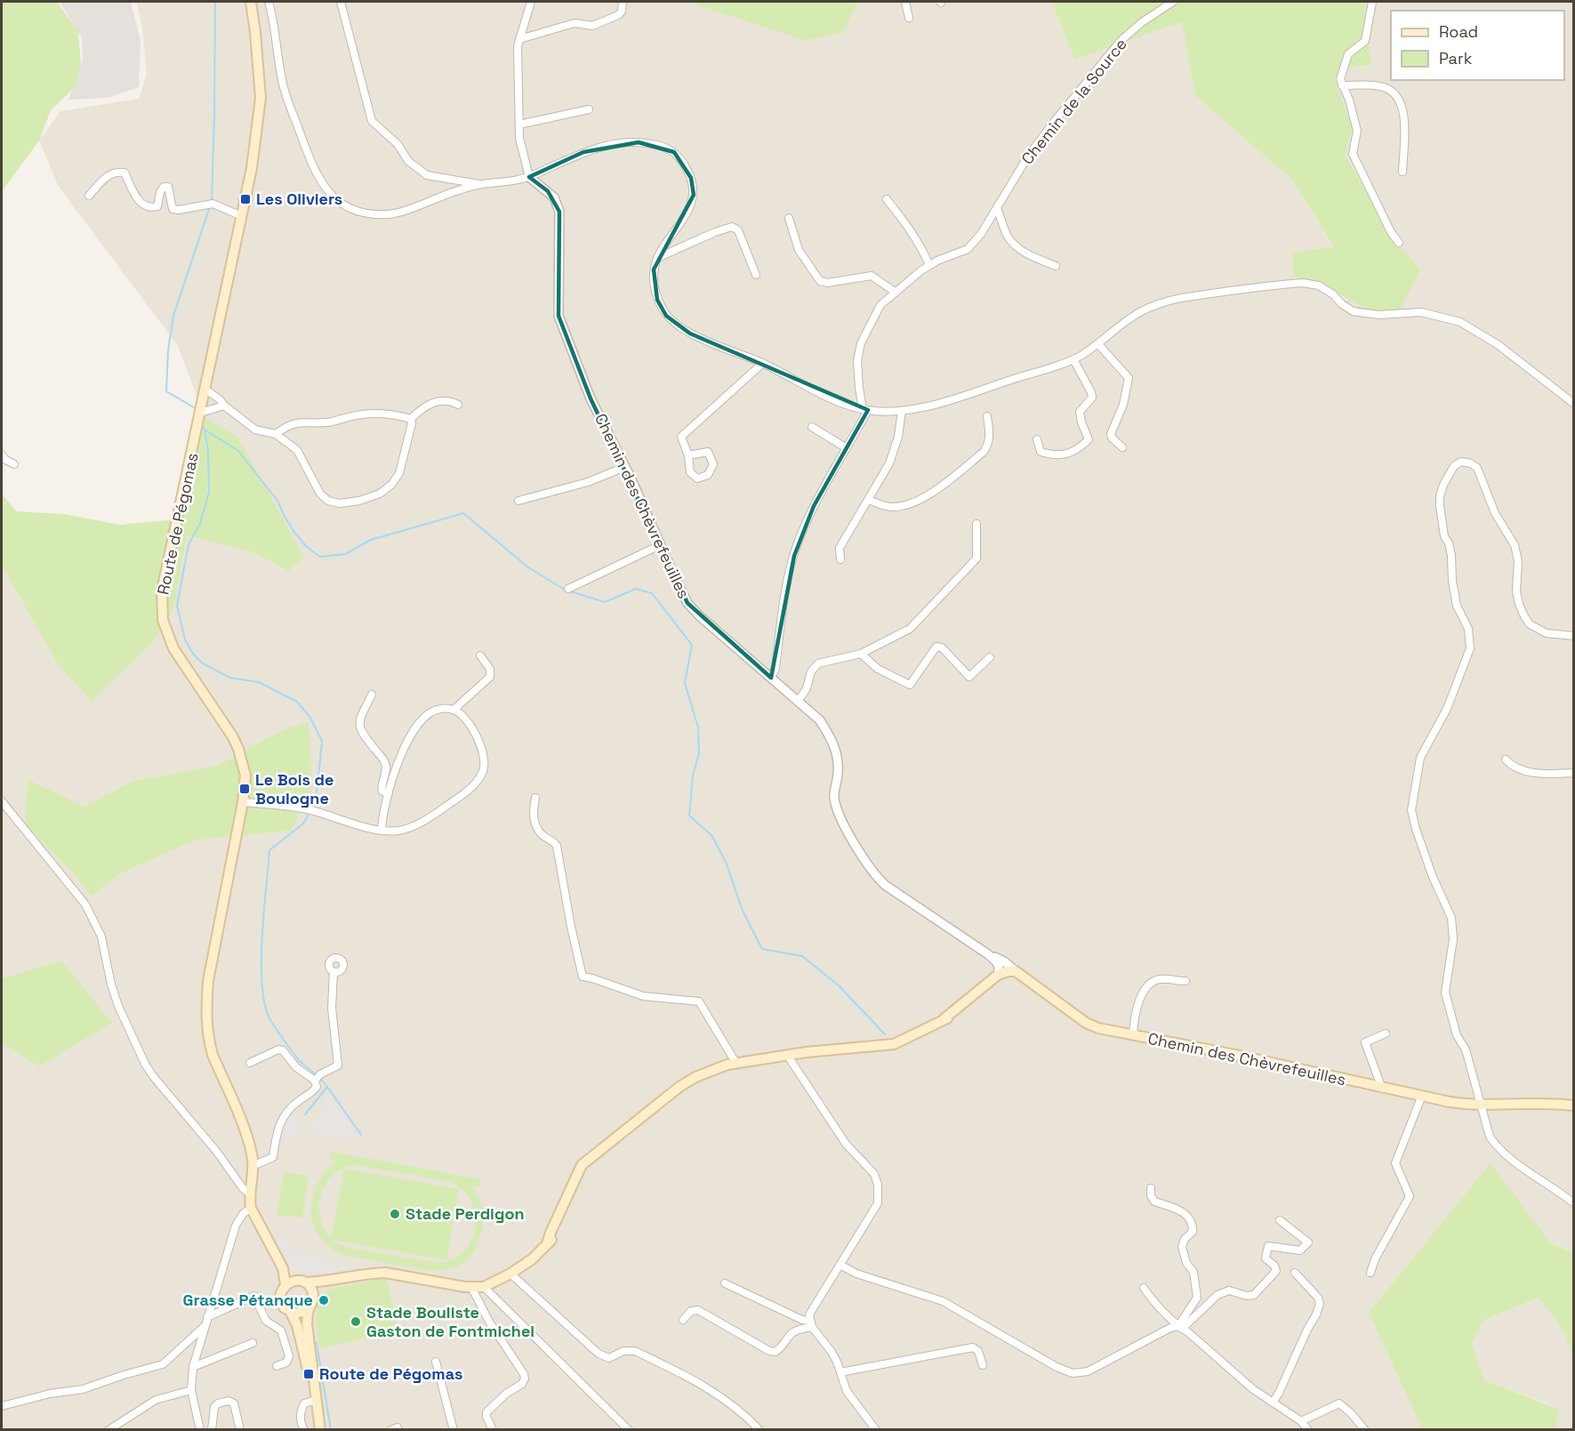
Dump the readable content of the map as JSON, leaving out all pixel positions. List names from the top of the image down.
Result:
{
  "streets": {
    "main road": ["Chemin des Chèvrefeuilles", "Route de Pégomas"],
    "street": ["Chemin de la Source"]
  },
  "places": {
    "transit": ["Les Oliviers", "Le Bois de Boulogne", "Route de Pégomas"],
    "other": ["Stade Perdigon", "Grasse Pétanque", "Stade Bouliste Gaston de Fontmichel"]
  },
  "legend": ["Road", "Park"]
}
